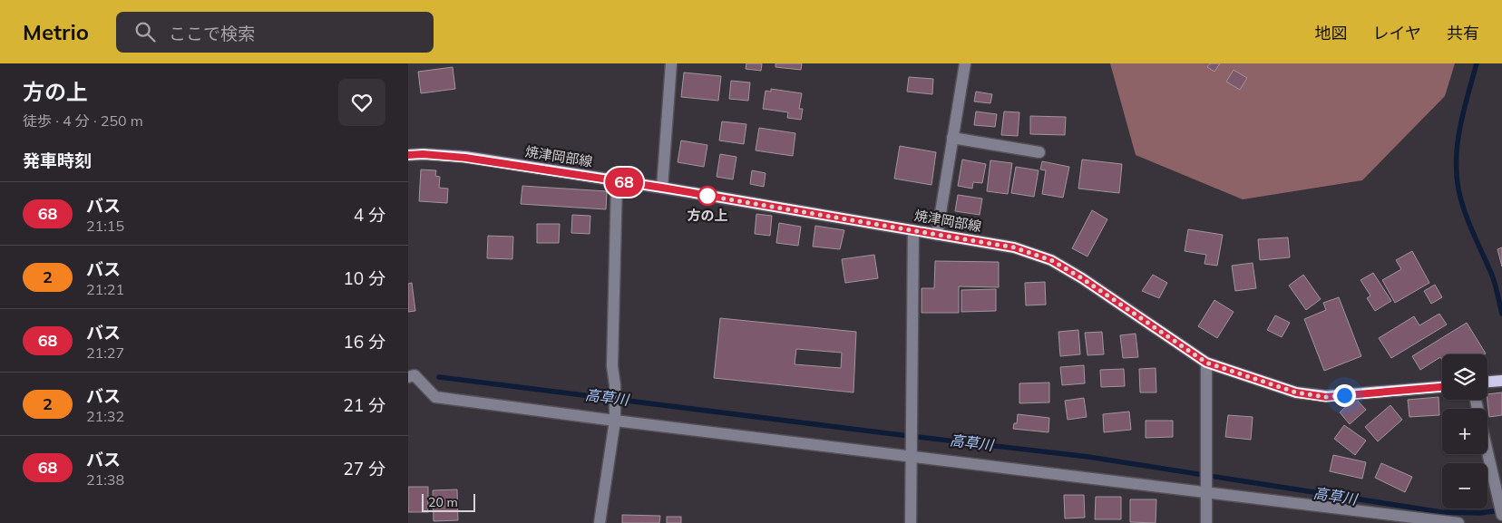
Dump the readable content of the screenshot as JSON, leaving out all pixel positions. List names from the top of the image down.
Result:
{
  "streets": {
    "main road": ["焼津岡部線"]
  },
  "water": ["高草川"],
  "places": ["方の上"],
  "lines": ["bus line 68"],
  "scale_bar": "20 m",
  "page": {
    "header": "Metrio",
    "search": "ここで検索",
    "nav": ["地図", "レイヤ", "共有"],
    "heading": [
      ["方の上", "徒歩 · 4 分 · 250 m"],
      "発車時刻"
    ],
    "on_map": "68",
    "list": [
      {
        "mark": "68",
        "name": "バス",
        "note": "21:15",
        "value": "4 分"
      },
      {
        "mark": "2",
        "name": "バス",
        "note": "21:21",
        "value": "10 分"
      },
      {
        "mark": "68",
        "name": "バス",
        "note": "21:27",
        "value": "16 分"
      },
      {
        "mark": "2",
        "name": "バス",
        "note": "21:32",
        "value": "21 分"
      },
      {
        "mark": "68",
        "name": "バス",
        "note": "21:38",
        "value": "27 分"
      }
    ],
    "map_buttons": ["+", "−"],
    "scale": "20 m"
  }
}
